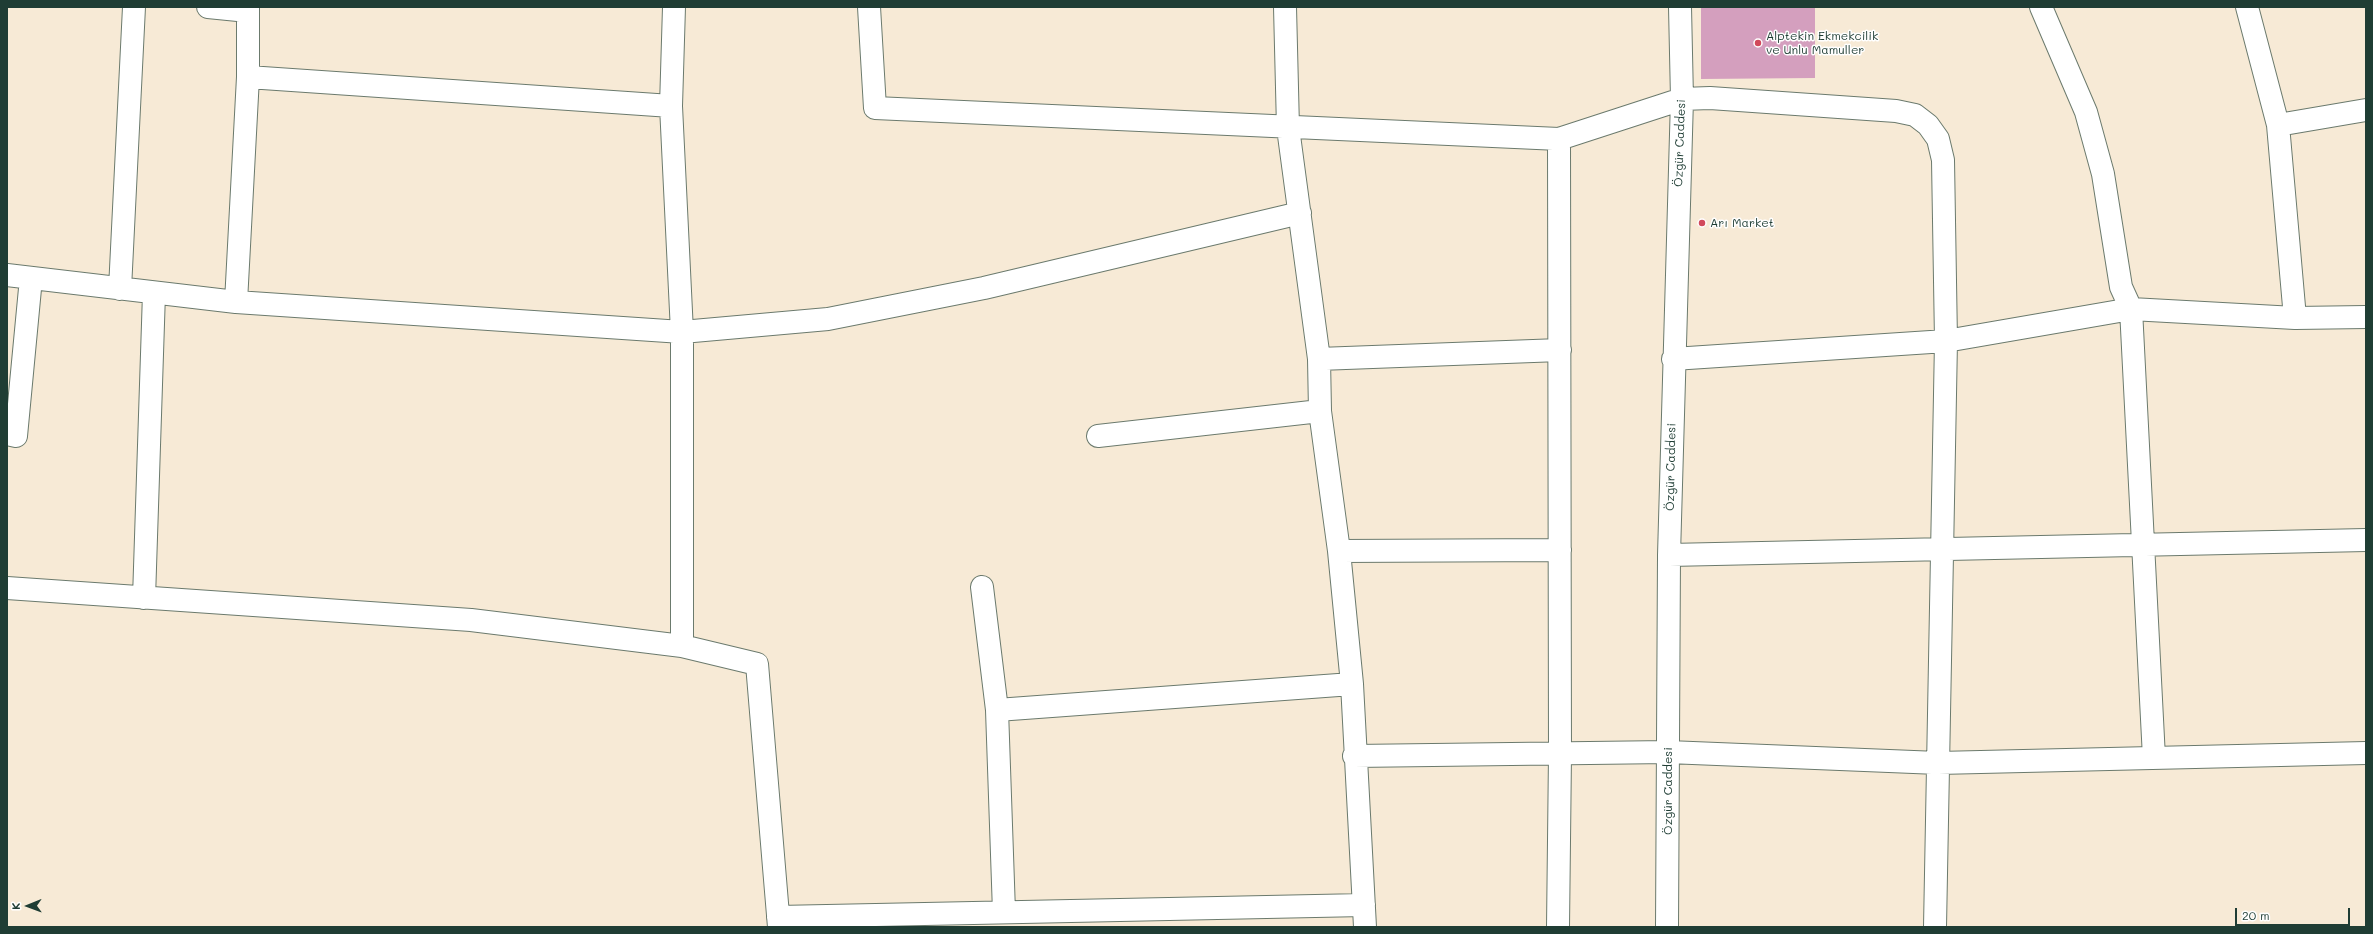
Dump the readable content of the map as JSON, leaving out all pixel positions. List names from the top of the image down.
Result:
{
  "streets": {
    "street": ["Özgür Caddesi"]
  },
  "places": ["Alptekin Ekmekcilik ve Unlu Mamuller", "Arı Market"],
  "scale_bar": "20 m",
  "north": "left"
}
